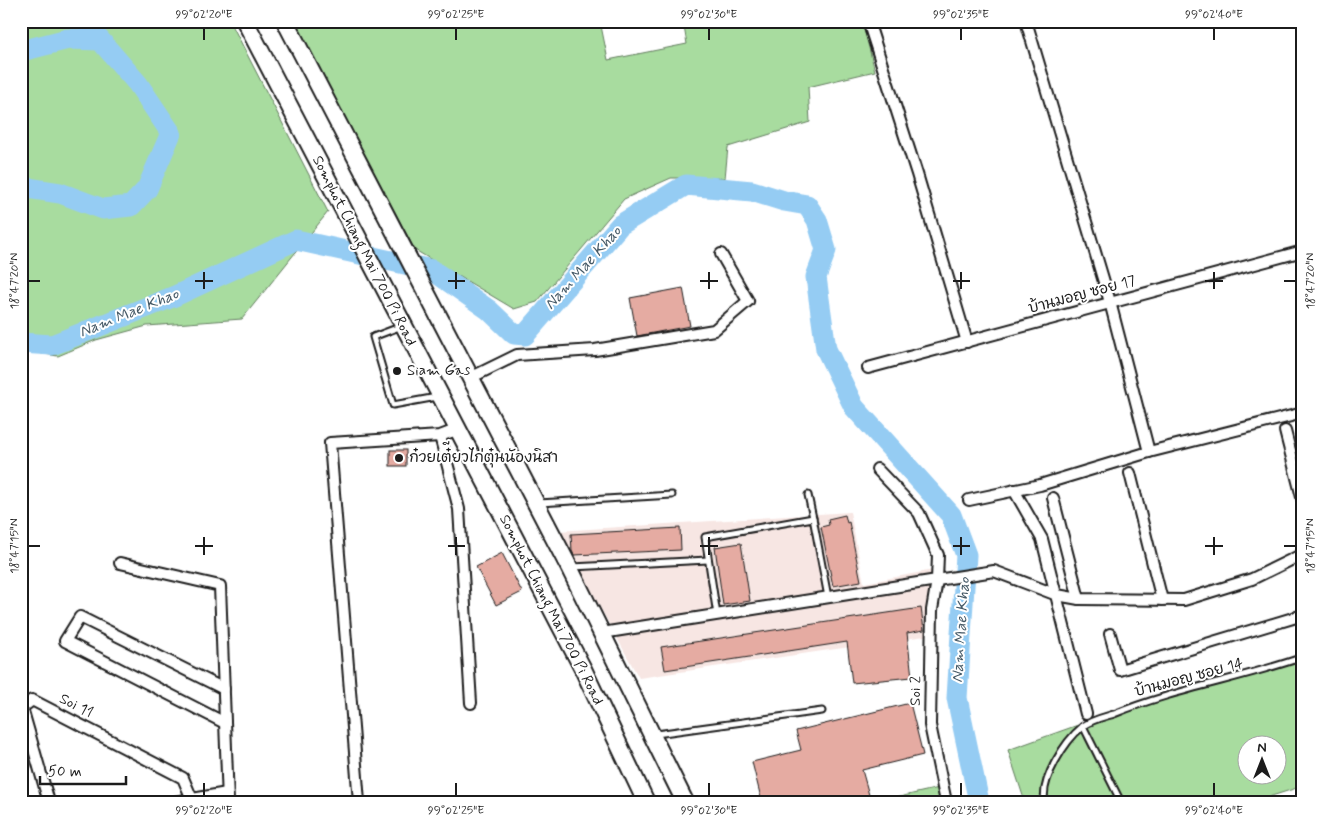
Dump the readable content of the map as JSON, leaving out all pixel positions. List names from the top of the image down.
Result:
{
  "streets": {
    "main road": ["Somphot Chiang Mai 700 Pi Road"],
    "street": ["บ้านมอญ ซอย 17", "Soi 2", "Soi 11"],
    "lane": ["บ้านมอญ ซอย 14"]
  },
  "water": ["Nam Mae Khao"],
  "places": ["Siam Gas", "ก๋วยเต๋ียวไก่ตุ๋นนัองนิสา"],
  "scale_bar": "50 m",
  "north": "top",
  "coordinates": [
    "99°02'20\"E",
    "99°02'25\"E",
    "99°02'30\"E",
    "99°02'35\"E",
    "99°02'40\"E",
    "18°47'20\"N",
    "18°47'15\"N"
  ]
}
